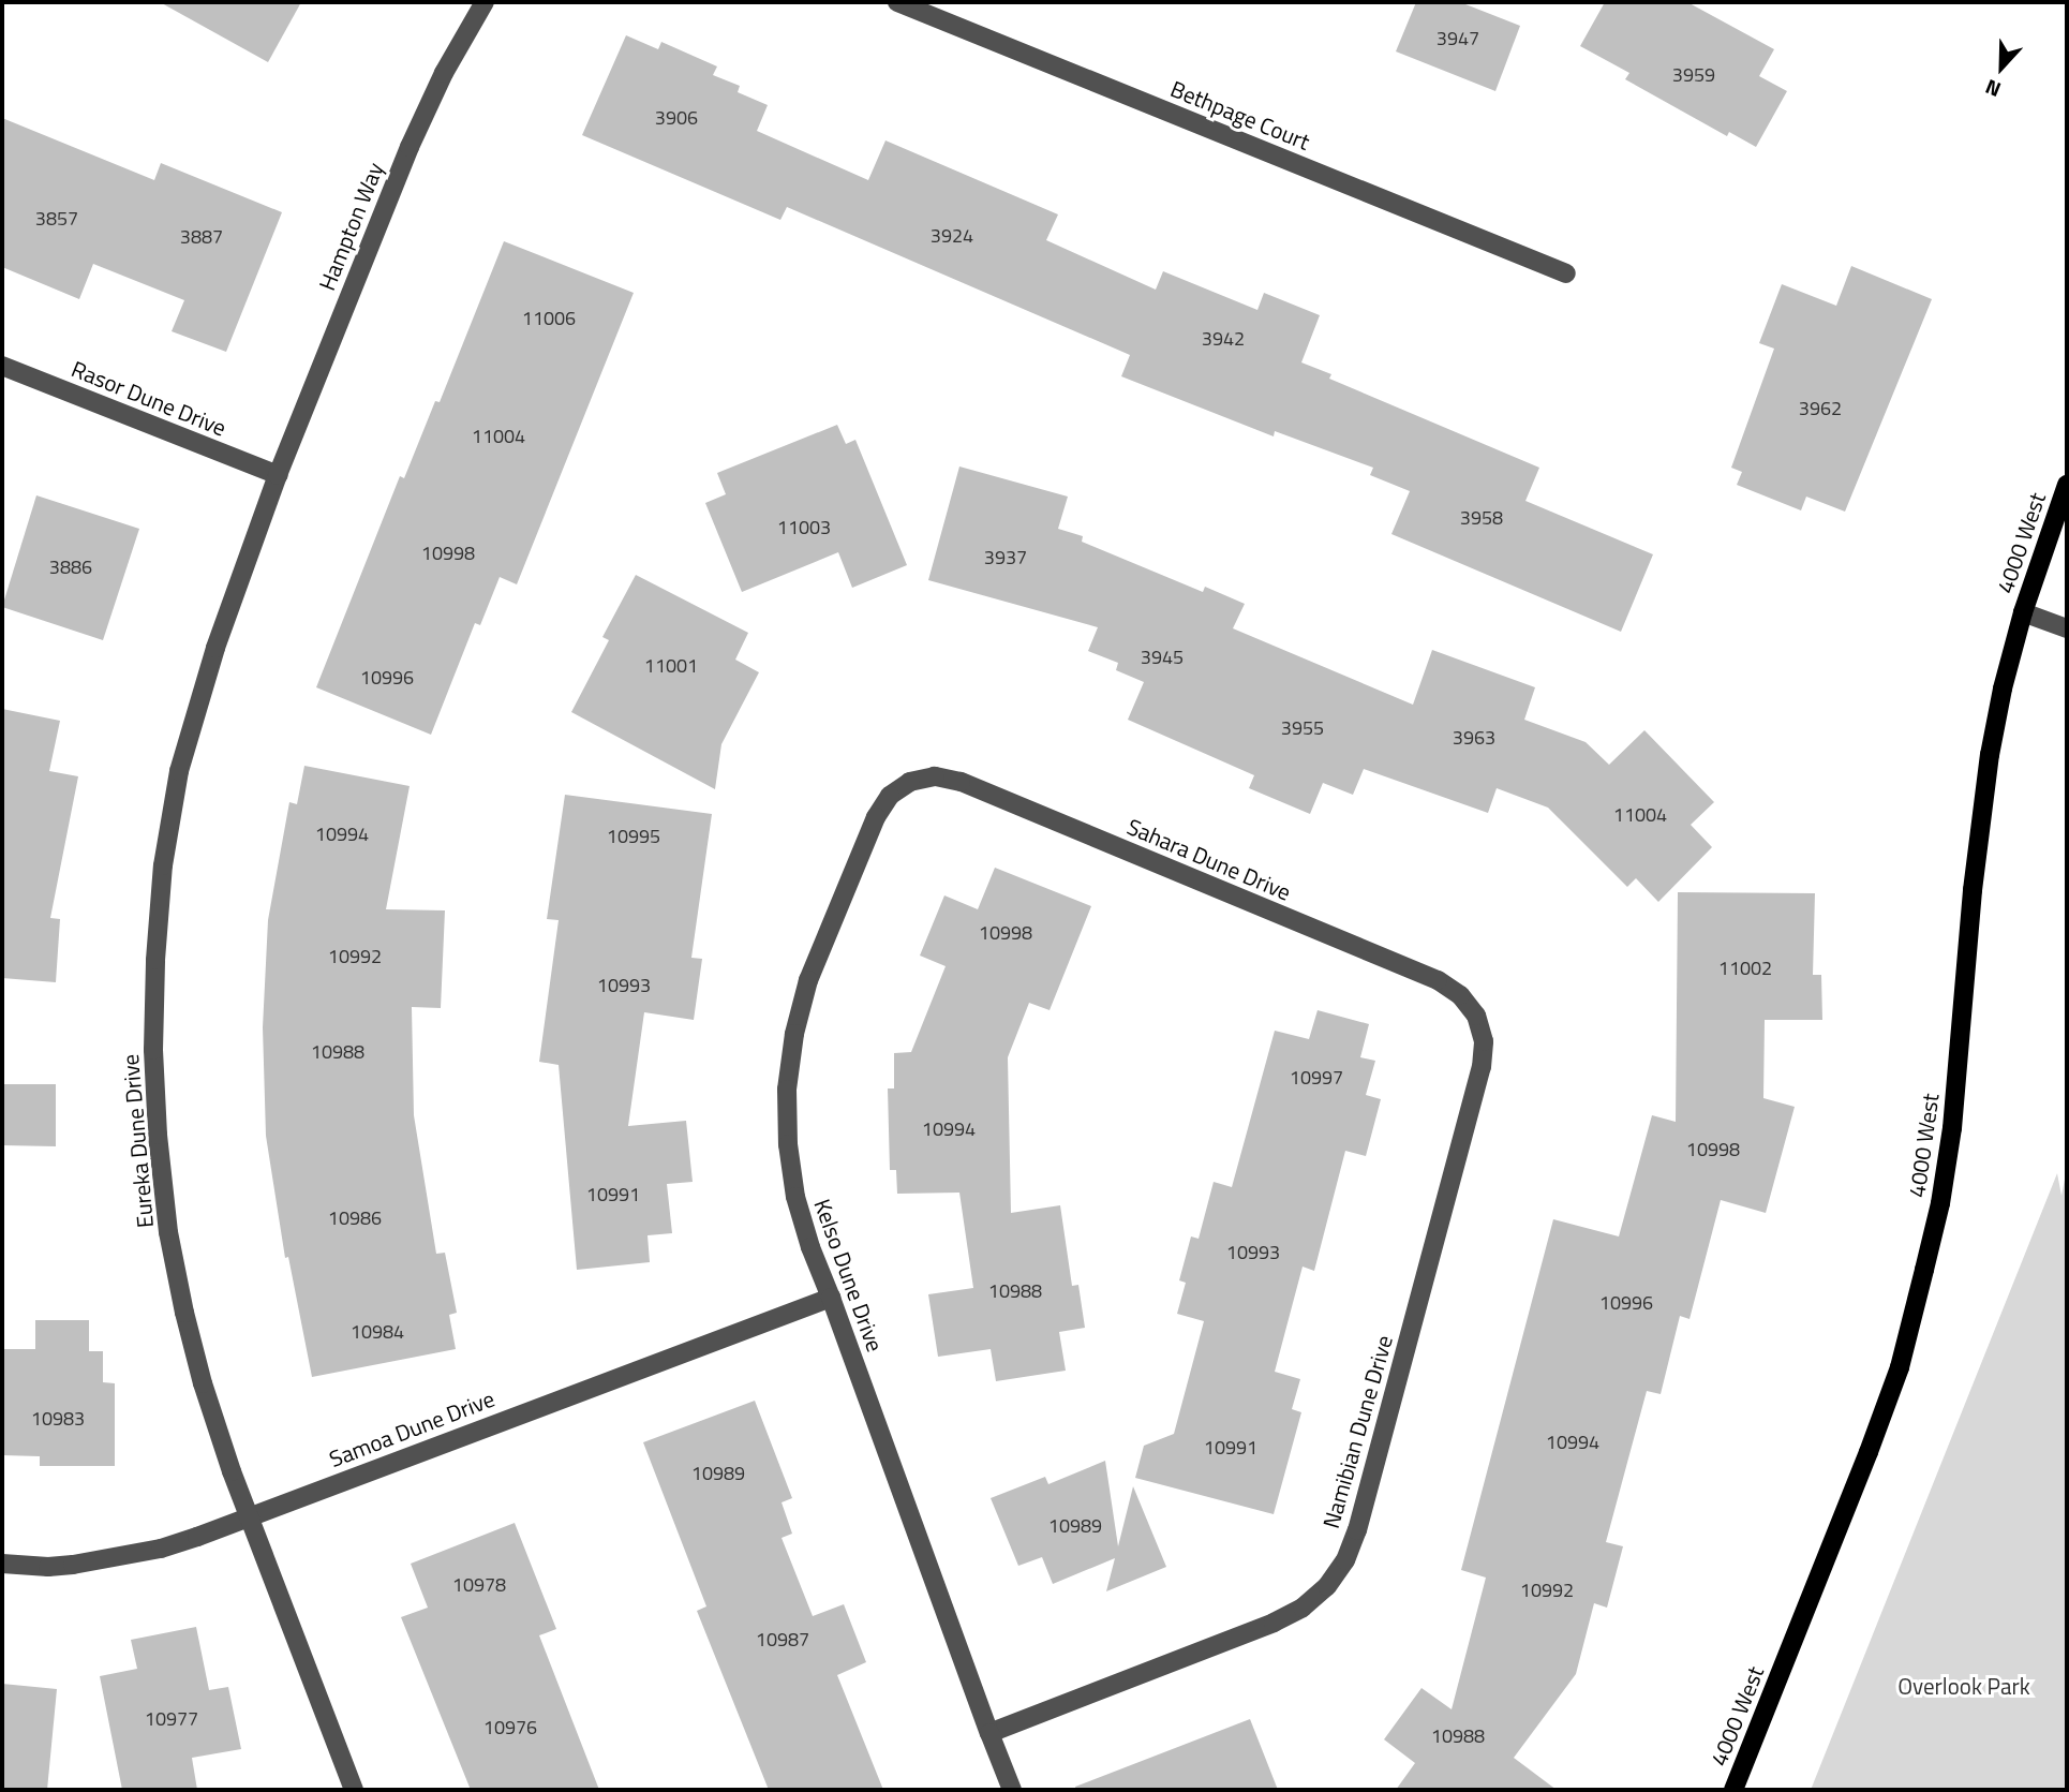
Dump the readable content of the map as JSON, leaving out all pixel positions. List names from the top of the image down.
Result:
{
  "streets": {
    "main road": ["4000 West"],
    "street": [
      "Bethpage Court",
      "Hampton Way",
      "Rasor Dune Drive",
      "Sahara Dune Drive",
      "Eureka Dune Drive",
      "Kelso Dune Drive",
      "Samoa Dune Drive",
      "Namibian Dune Drive"
    ]
  },
  "crossings": [
    ["Hampton Way", "Rasor Dune Drive"],
    ["Hampton Way", "Eureka Dune Drive"],
    ["Rasor Dune Drive", "Eureka Dune Drive"],
    ["Sahara Dune Drive", "Kelso Dune Drive"],
    ["Sahara Dune Drive", "Namibian Dune Drive"],
    ["Eureka Dune Drive", "Samoa Dune Drive"],
    ["Kelso Dune Drive", "Samoa Dune Drive"],
    ["Kelso Dune Drive", "Namibian Dune Drive"]
  ],
  "parks": ["Overlook Park"],
  "house_numbers": [
    "3947",
    "3959",
    "3906",
    "3857",
    "3924",
    "3887",
    "11006",
    "3942",
    "3962",
    "11004",
    "3958",
    "11003",
    "10998",
    "3937",
    "3886",
    "3945",
    "11001",
    "10996",
    "3955",
    "3963",
    "11004",
    "10994",
    "10995",
    "10998",
    "10992",
    "11002",
    "10993",
    "10988",
    "10997",
    "10994",
    "10998",
    "10991",
    "10986",
    "10993",
    "10988",
    "10996",
    "10984",
    "10983",
    "10994",
    "10991",
    "10989",
    "10989",
    "10978",
    "10992",
    "10987",
    "10977",
    "10976",
    "10988"
  ],
  "north": "bottom"
}
